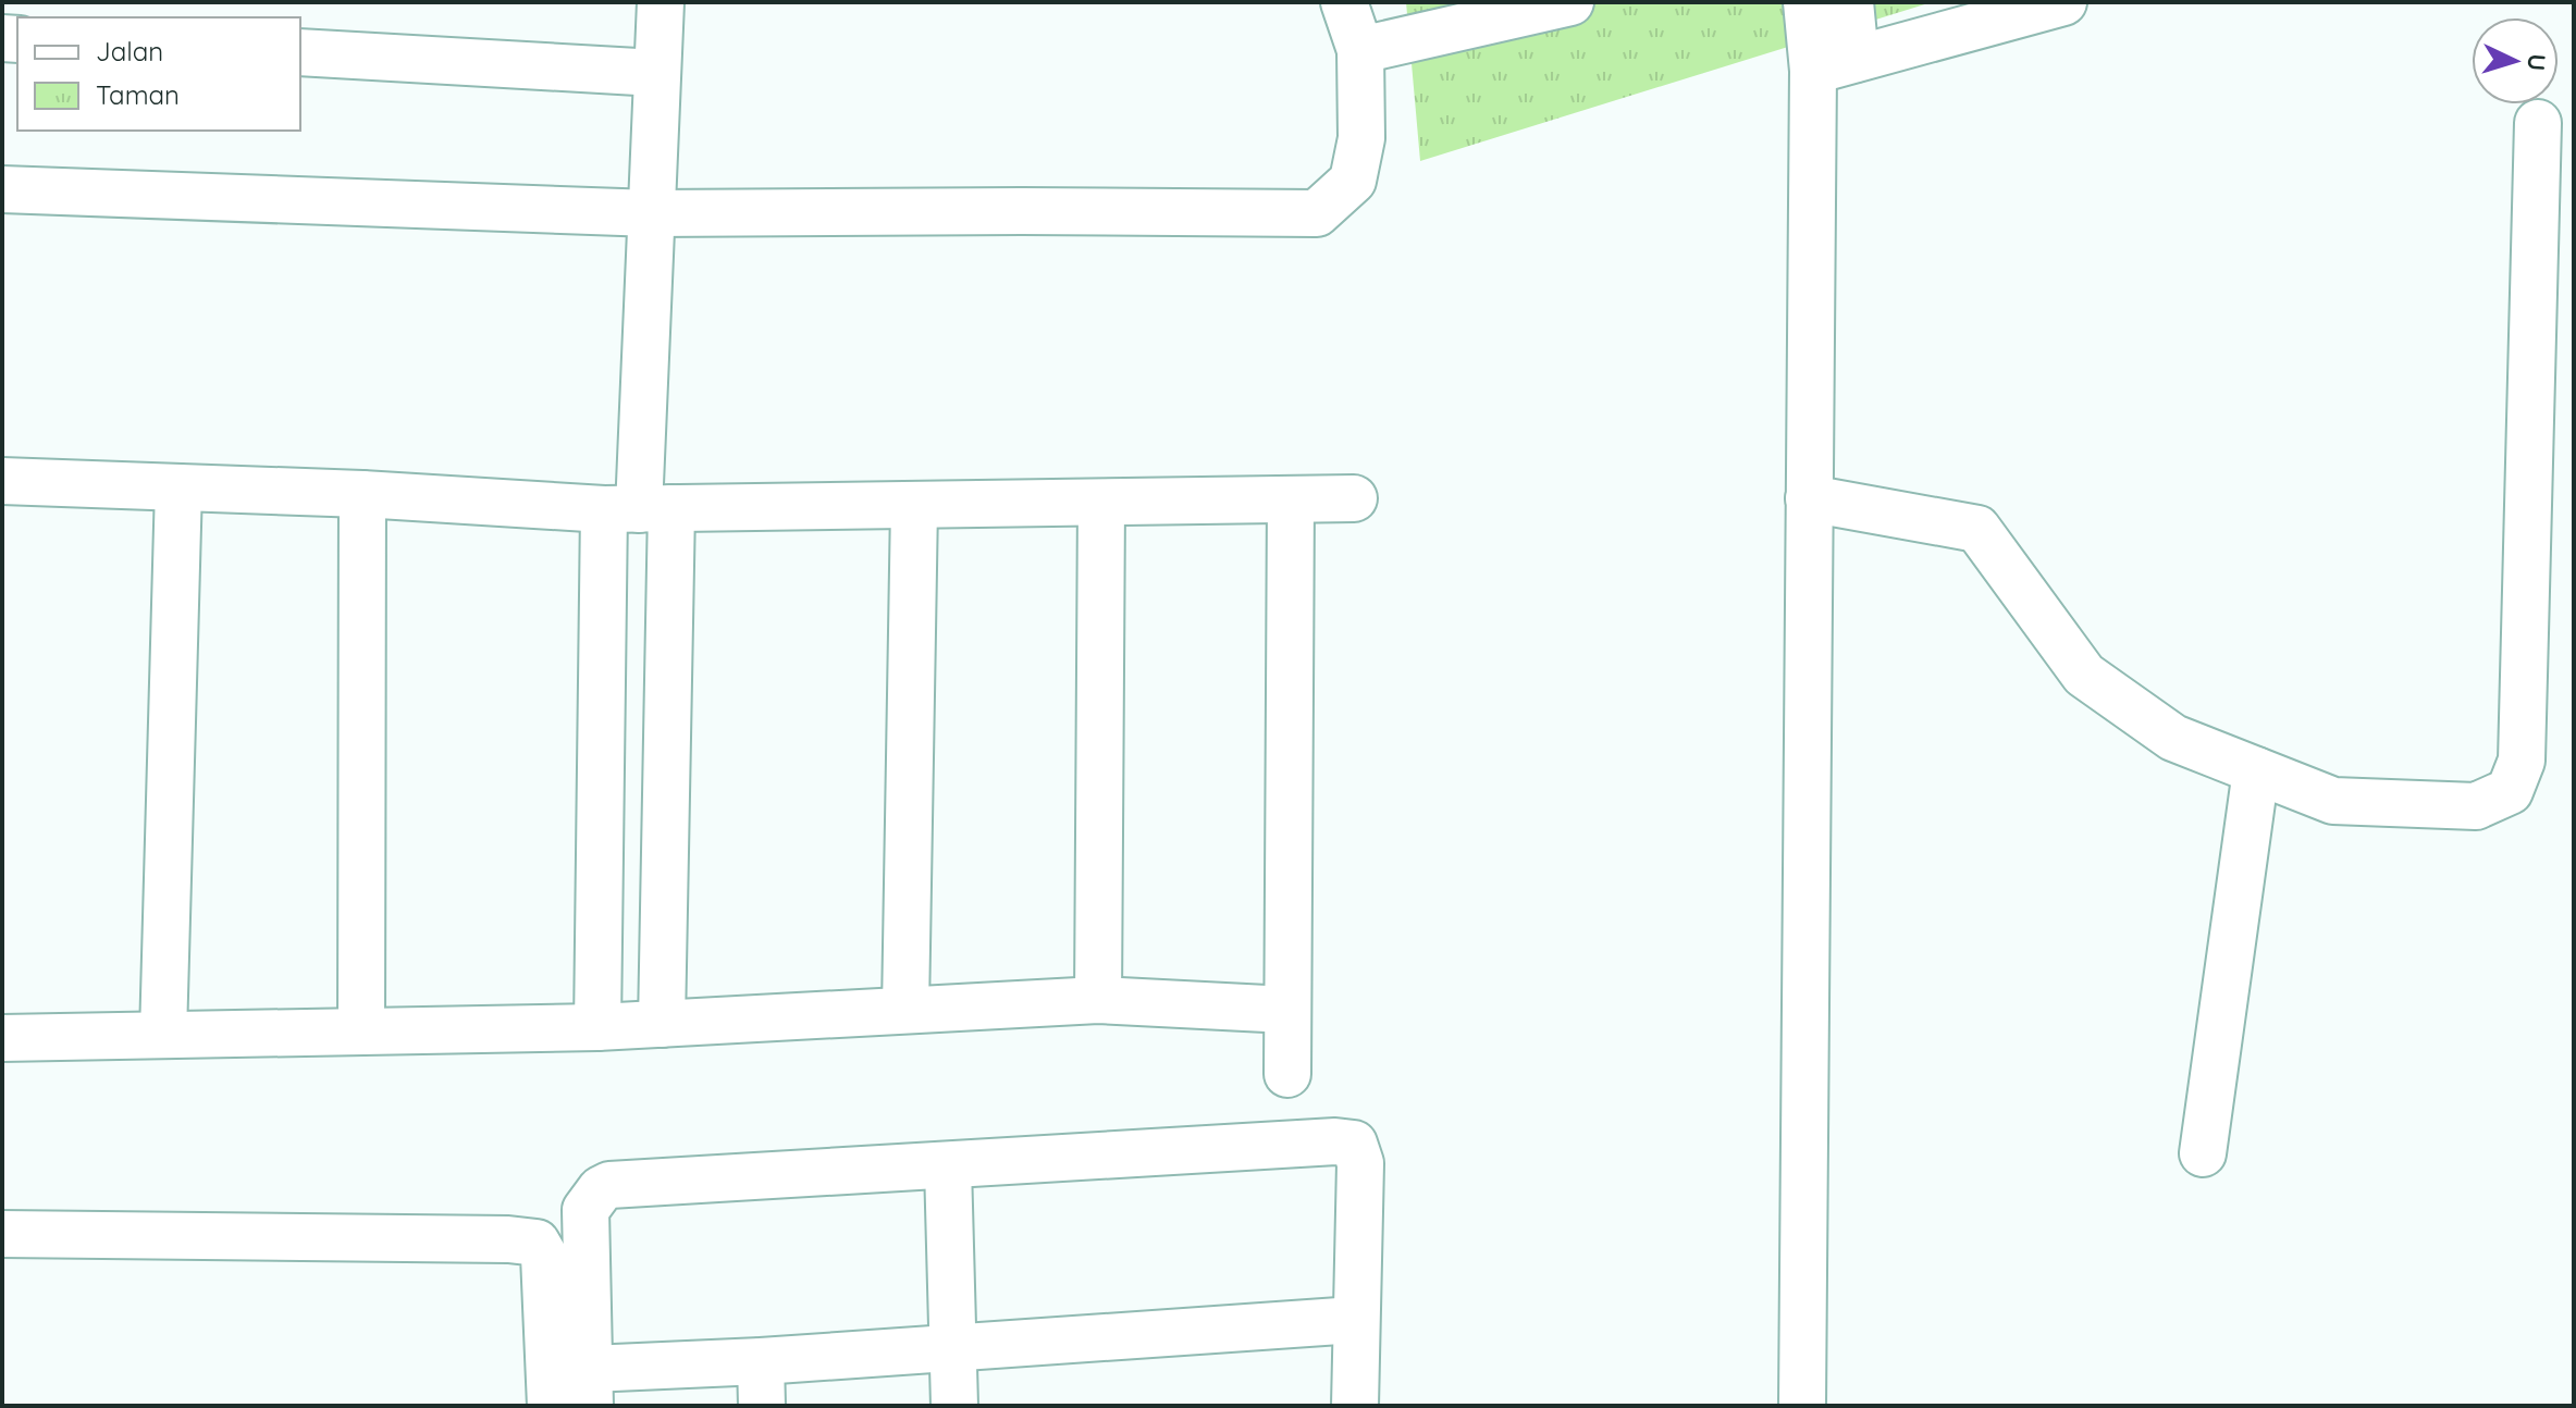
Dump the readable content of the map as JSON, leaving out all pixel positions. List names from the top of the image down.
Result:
{
  "legend": ["Jalan", "Taman"],
  "north": "right"
}
